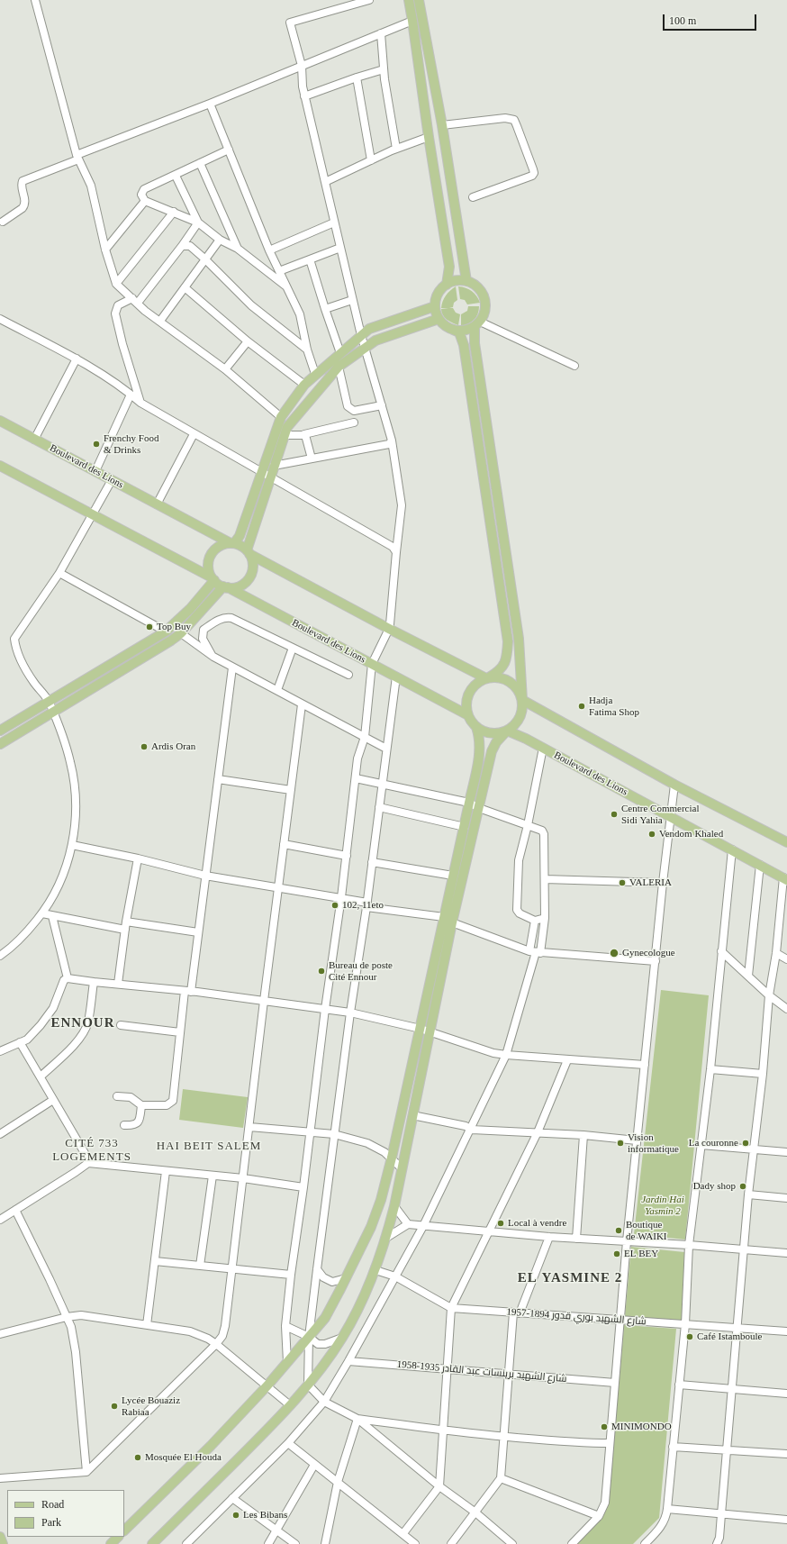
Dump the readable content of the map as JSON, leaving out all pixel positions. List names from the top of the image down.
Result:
{
  "streets": {
    "main road": ["Boulevard des Lions"],
    "street": ["شارع الشهيد بوري قدور 1894-1957", "شارع الشهيد برينسات عبد القادر 1935-1958"]
  },
  "districts": [
    "ENNOUR",
    "CITÉ 733 LOGEMENTS",
    "HAI BEIT SALEM",
    "EL YASMINE 2"
  ],
  "parks": ["Jardin Hai Yasmin 2"],
  "places": [
    "Frenchy Food & Drinks",
    "Top Buy",
    "Hadja Fatima Shop",
    "Ardis Oran",
    "Centre Commercial Sidi Yahia",
    "Vendom Khaled",
    "VALERIA",
    "102, 11eto",
    "Gynecologue",
    "Bureau de poste Cité Ennour",
    "Vision informatique",
    "La couronne",
    "Dady shop",
    "Local à vendre",
    "Boutique de WAIKI",
    "EL BEY",
    "Café Istamboule",
    "Lycée Bouaziz Rabiaa",
    "MINIMONDO",
    "Mosquée El Houda",
    "Les Bibans"
  ],
  "legend": ["Road", "Park"],
  "scale_bar": "100 m"
}
